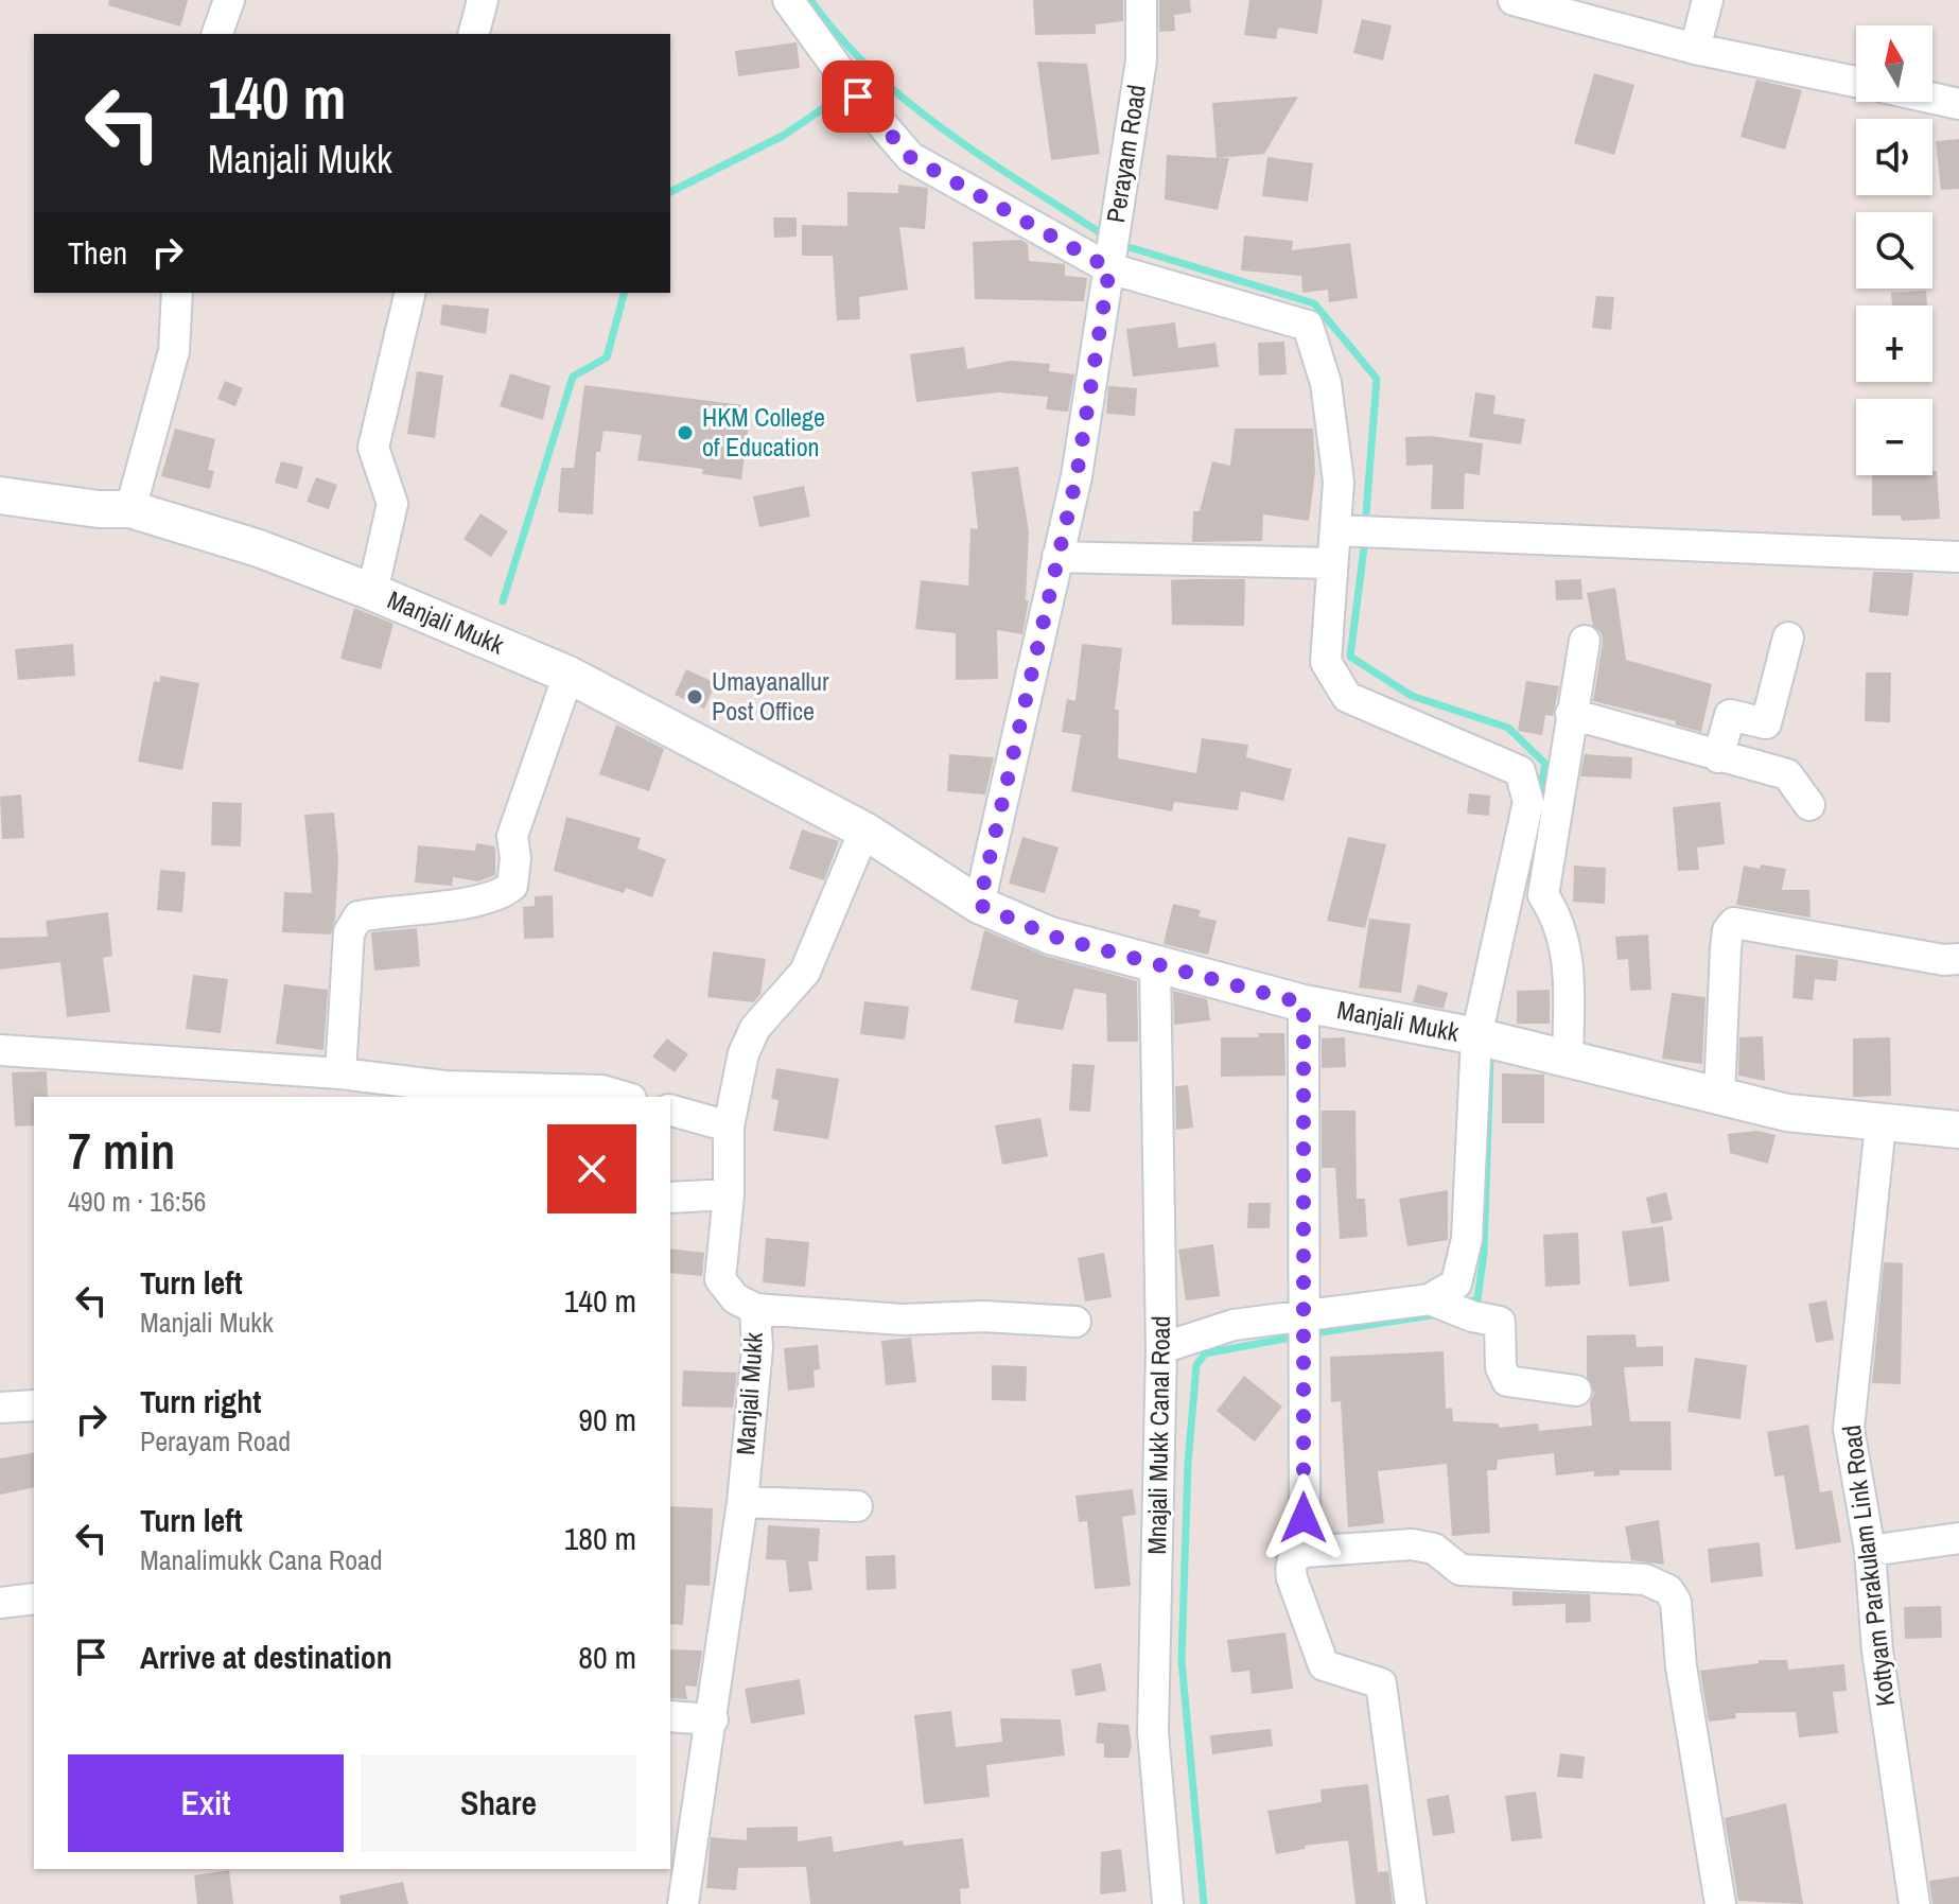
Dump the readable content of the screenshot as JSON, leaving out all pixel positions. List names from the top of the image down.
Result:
{
  "streets": {
    "street": [
      "Perayam Road",
      "Manjali Mukk",
      "Mnajali Mukk Canal Road",
      "Kottyam Parakulam Link Road"
    ]
  },
  "crossings": [
    ["Perayam Road", "Manjali Mukk"],
    ["Manjali Mukk", "Mnajali Mukk Canal Road"],
    ["Manjali Mukk", "Kottyam Parakulam Link Road"]
  ],
  "places": ["HKM College of Education", "Umayanallur Post Office"],
  "north": "top",
  "page": {
    "map_buttons": ["+", "−"],
    "turn": ["140 m", "Manjali Mukk"],
    "then": "Then",
    "heading": ["7 min", "490 m · 16:56"],
    "list": [
      {
        "name": "Turn left",
        "note": "Manjali Mukk",
        "value": "140 m"
      },
      {
        "name": "Turn right",
        "note": "Perayam Road",
        "value": "90 m"
      },
      {
        "name": "Turn left",
        "note": "Manalimukk Cana Road",
        "value": "180 m"
      },
      {
        "name": "Arrive at destination",
        "value": "80 m"
      }
    ],
    "buttons": ["Exit", "Share"]
  }
}
